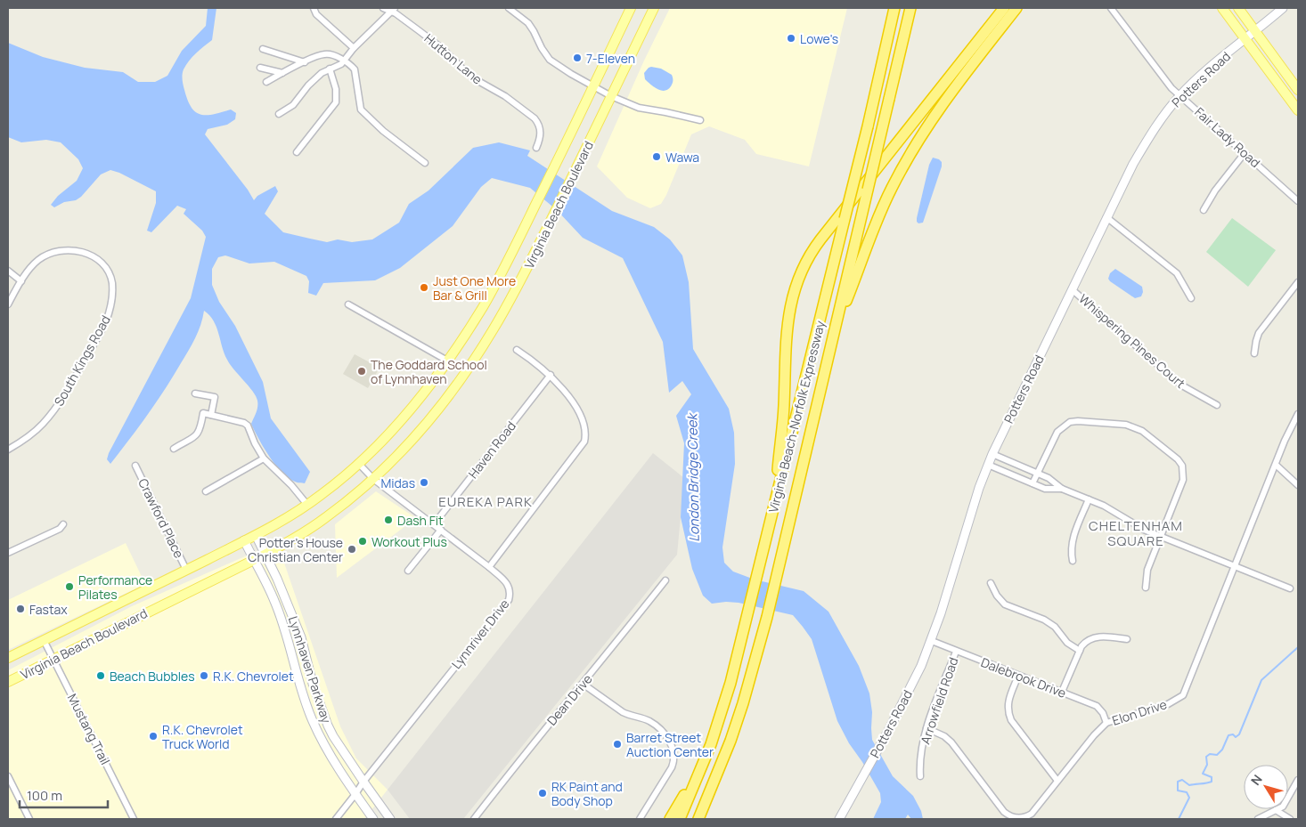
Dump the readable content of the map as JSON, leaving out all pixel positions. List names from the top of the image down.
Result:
{
  "streets": {
    "highway": ["Virginia Beach-Norfolk Expressway"],
    "main road": ["Virginia Beach Boulevard"],
    "street": [
      "Hutton Lane",
      "Potters Road",
      "Fair Lady Road",
      "Whispering Pines Court",
      "South Kings Road",
      "Haven Road",
      "Crawford Place",
      "Lynnriver Drive",
      "Lynnhaven Parkway",
      "Dalebrook Drive",
      "Dean Drive",
      "Arrowfield Road",
      "Elon Drive",
      "Mustang Trail"
    ]
  },
  "crossings": [
    ["Potters Road", "Fair Lady Road"],
    ["Potters Road", "Whispering Pines Court"],
    ["Potters Road", "Dalebrook Drive"],
    ["Virginia Beach Boulevard", "Crawford Place"],
    ["Virginia Beach Boulevard", "Lynnriver Drive"],
    ["Virginia Beach Boulevard", "Lynnhaven Parkway"],
    ["Virginia Beach Boulevard", "Mustang Trail"],
    ["Haven Road", "Lynnriver Drive"],
    ["Lynnriver Drive", "Lynnhaven Parkway"],
    ["Dalebrook Drive", "Arrowfield Road"],
    ["Dalebrook Drive", "Elon Drive"],
    ["Arrowfield Road", "Elon Drive"]
  ],
  "districts": ["EUREKA PARK", "CHELTENHAM SQUARE"],
  "water": ["London Bridge Creek"],
  "places": [
    "Lowe's",
    "7-Eleven",
    "Wawa",
    "Just One More Bar & Grill",
    "The Goddard School of Lynnhaven",
    "Midas",
    "Dash Fit",
    "Workout Plus",
    "Potter's House Christian Center",
    "Performance Pilates",
    "Fastax",
    "Beach Bubbles",
    "R.K. Chevrolet",
    "R.K. Chevrolet Truck World",
    "Barret Street Auction Center",
    "RK Paint and Body Shop"
  ],
  "scale_bar": "100 m",
  "north": "top left"
}
